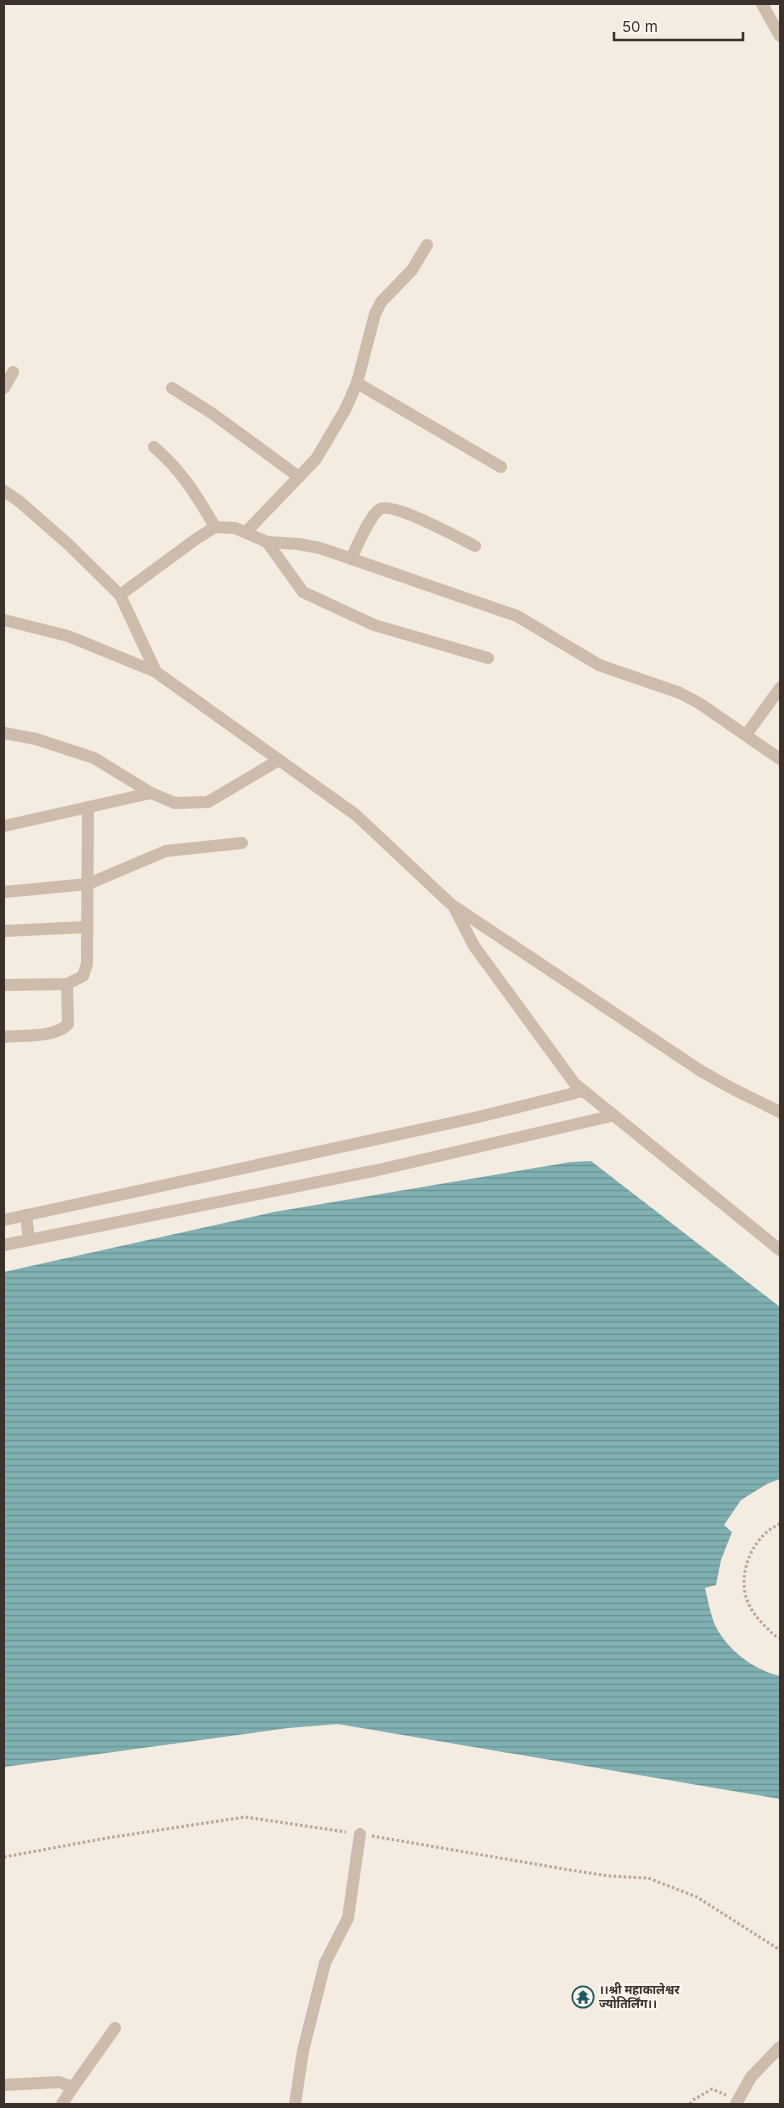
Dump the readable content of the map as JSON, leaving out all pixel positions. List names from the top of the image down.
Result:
{
  "places": {
    "temple": ["।।श्री महाकालेश्वर ज्योतिर्लिंग।।"]
  },
  "scale_bar": "50 m"
}
